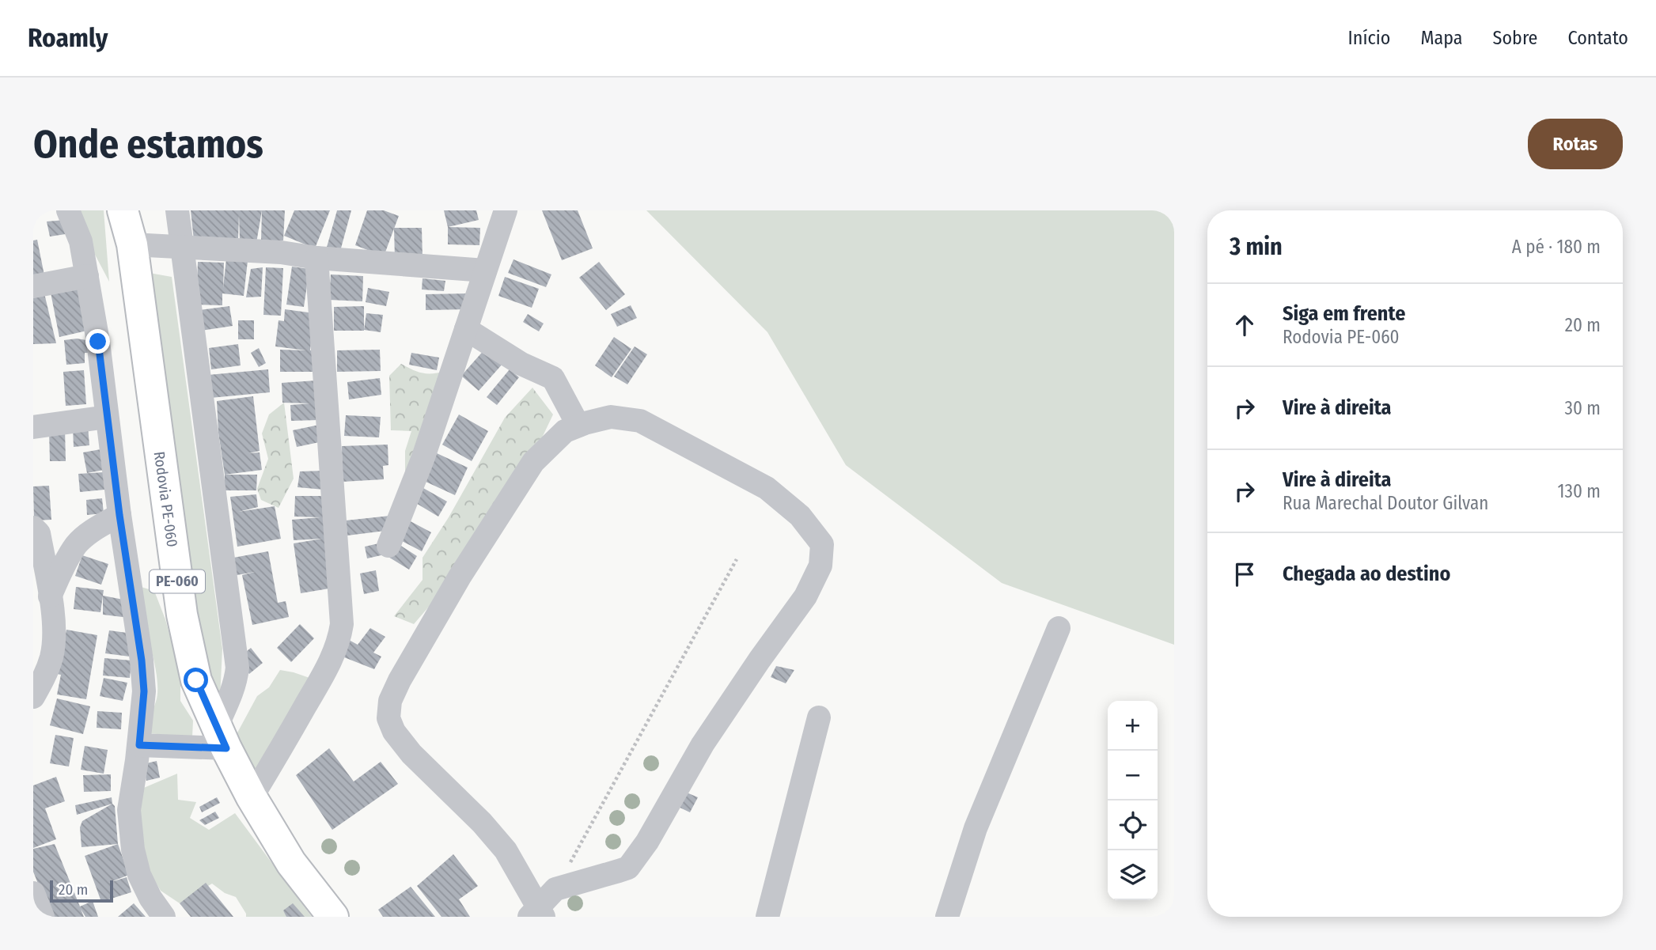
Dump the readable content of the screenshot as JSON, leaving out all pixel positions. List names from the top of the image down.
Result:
{
  "streets": {
    "main road": ["Rodovia PE-060", "PE-060"]
  },
  "scale_bar": "20 m",
  "page": {
    "header": "Roamly",
    "nav": [
      "Início",
      "Mapa",
      "Sobre",
      "Contato"
    ],
    "buttons": "Rotas",
    "title": "Onde estamos",
    "heading": ["3 min", "A pé · 180 m"],
    "list": [
      ["Siga em frente", "Rodovia PE-060", "20 m"],
      ["Vire à direita", "30 m"],
      ["Vire à direita", "Rua Marechal Doutor Gilvan", "130 m"],
      "Chegada ao destino"
    ],
    "map_buttons": ["+", "−"],
    "scale": "20 m"
  }
}
